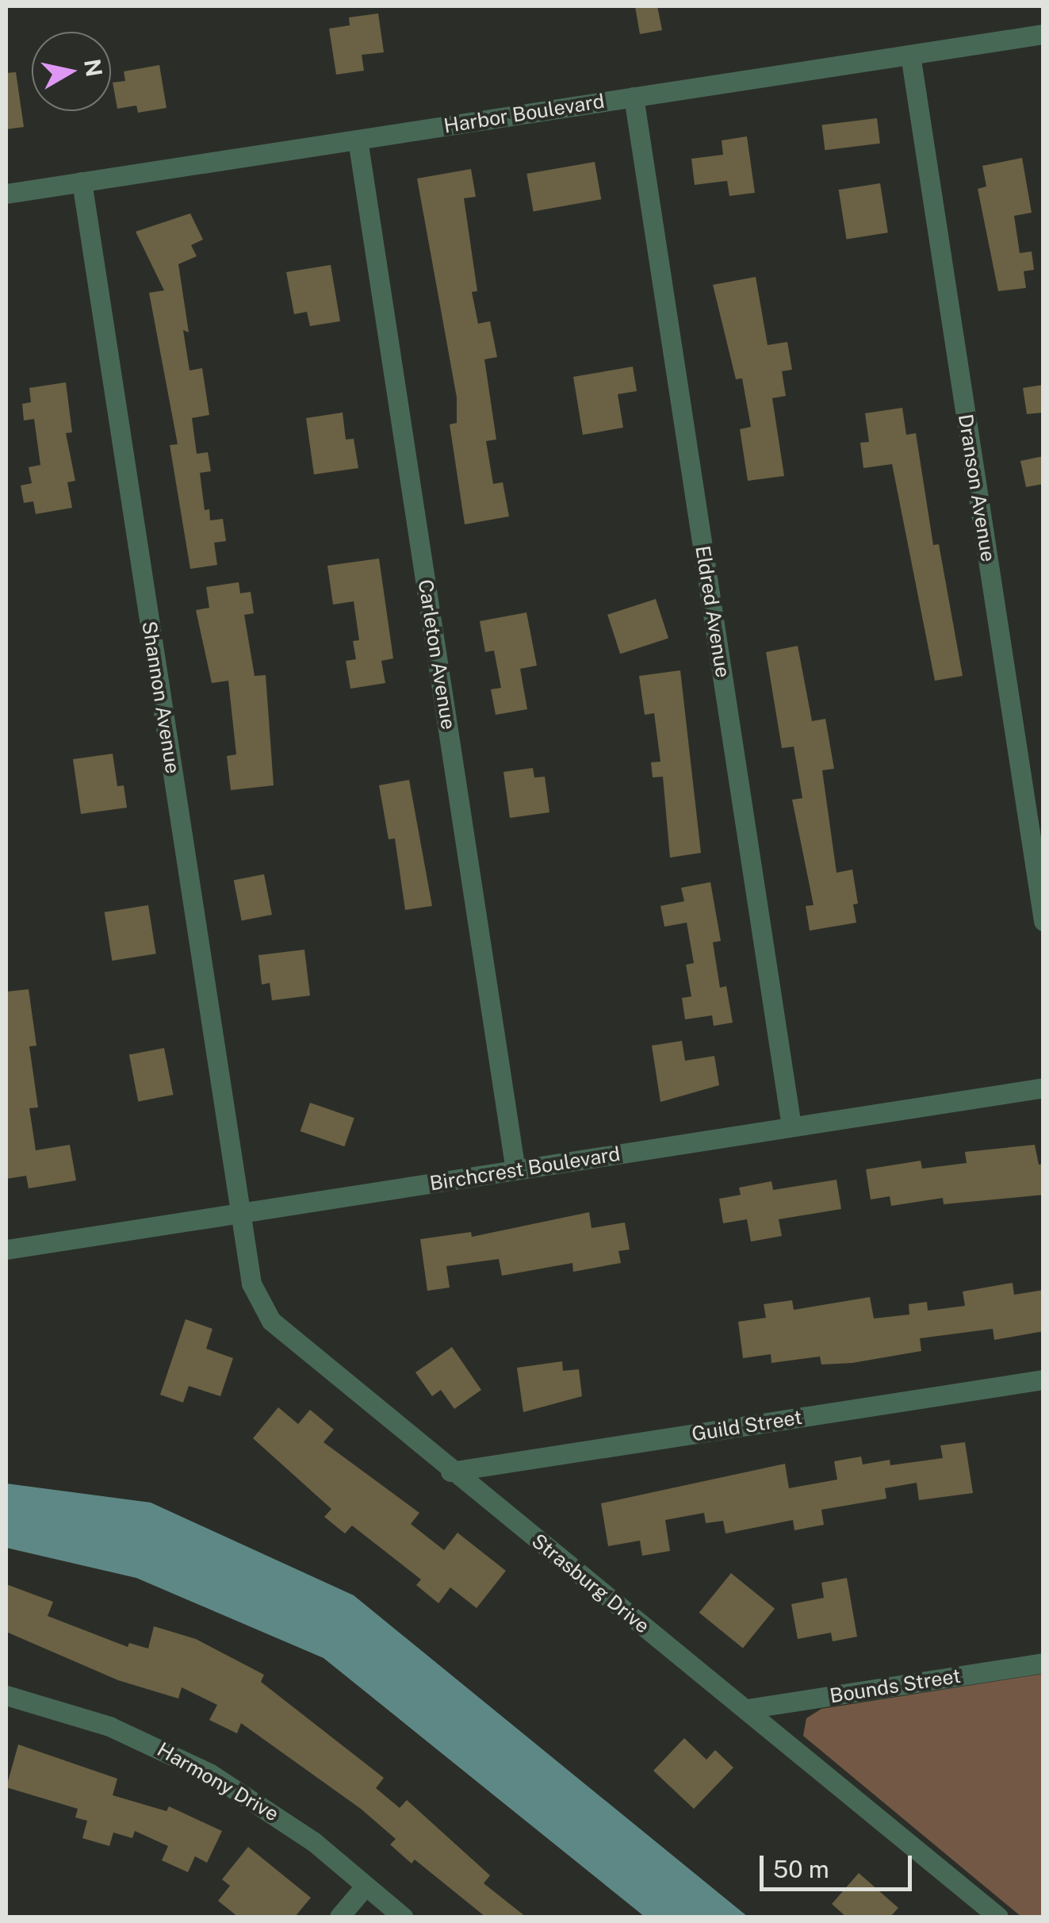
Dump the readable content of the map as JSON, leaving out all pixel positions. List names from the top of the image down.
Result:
{
  "streets": {
    "street": [
      "Harbor Boulevard",
      "Dranson Avenue",
      "Eldred Avenue",
      "Carleton Avenue",
      "Shannon Avenue",
      "Birchcrest Boulevard",
      "Guild Street",
      "Strasburg Drive",
      "Bounds Street",
      "Harmony Drive"
    ]
  },
  "crossings": [
    ["Harbor Boulevard", "Dranson Avenue"],
    ["Harbor Boulevard", "Eldred Avenue"],
    ["Harbor Boulevard", "Carleton Avenue"],
    ["Harbor Boulevard", "Shannon Avenue"],
    ["Eldred Avenue", "Birchcrest Boulevard"],
    ["Carleton Avenue", "Birchcrest Boulevard"],
    ["Shannon Avenue", "Birchcrest Boulevard"],
    ["Shannon Avenue", "Strasburg Drive"],
    ["Birchcrest Boulevard", "Strasburg Drive"],
    ["Guild Street", "Strasburg Drive"],
    ["Strasburg Drive", "Bounds Street"]
  ],
  "scale_bar": "50 m",
  "north": "right"
}
